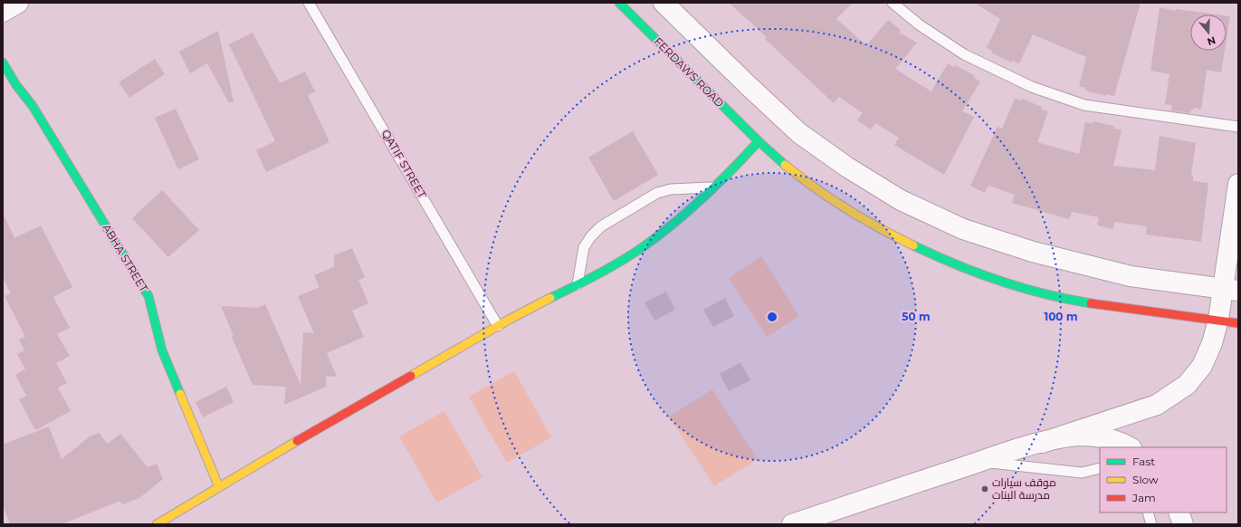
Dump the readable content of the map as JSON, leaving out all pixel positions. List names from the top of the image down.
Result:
{
  "streets": {
    "street": ["FERDAWS ROAD", "ABHA STREET"],
    "lane": ["QATIF STREET"]
  },
  "places": ["موقف سيارات مدرسة البنات"],
  "legend": ["Fast", "Slow", "Jam"],
  "north": "bottom",
  "rings": ["50 m", "100 m"]
}
